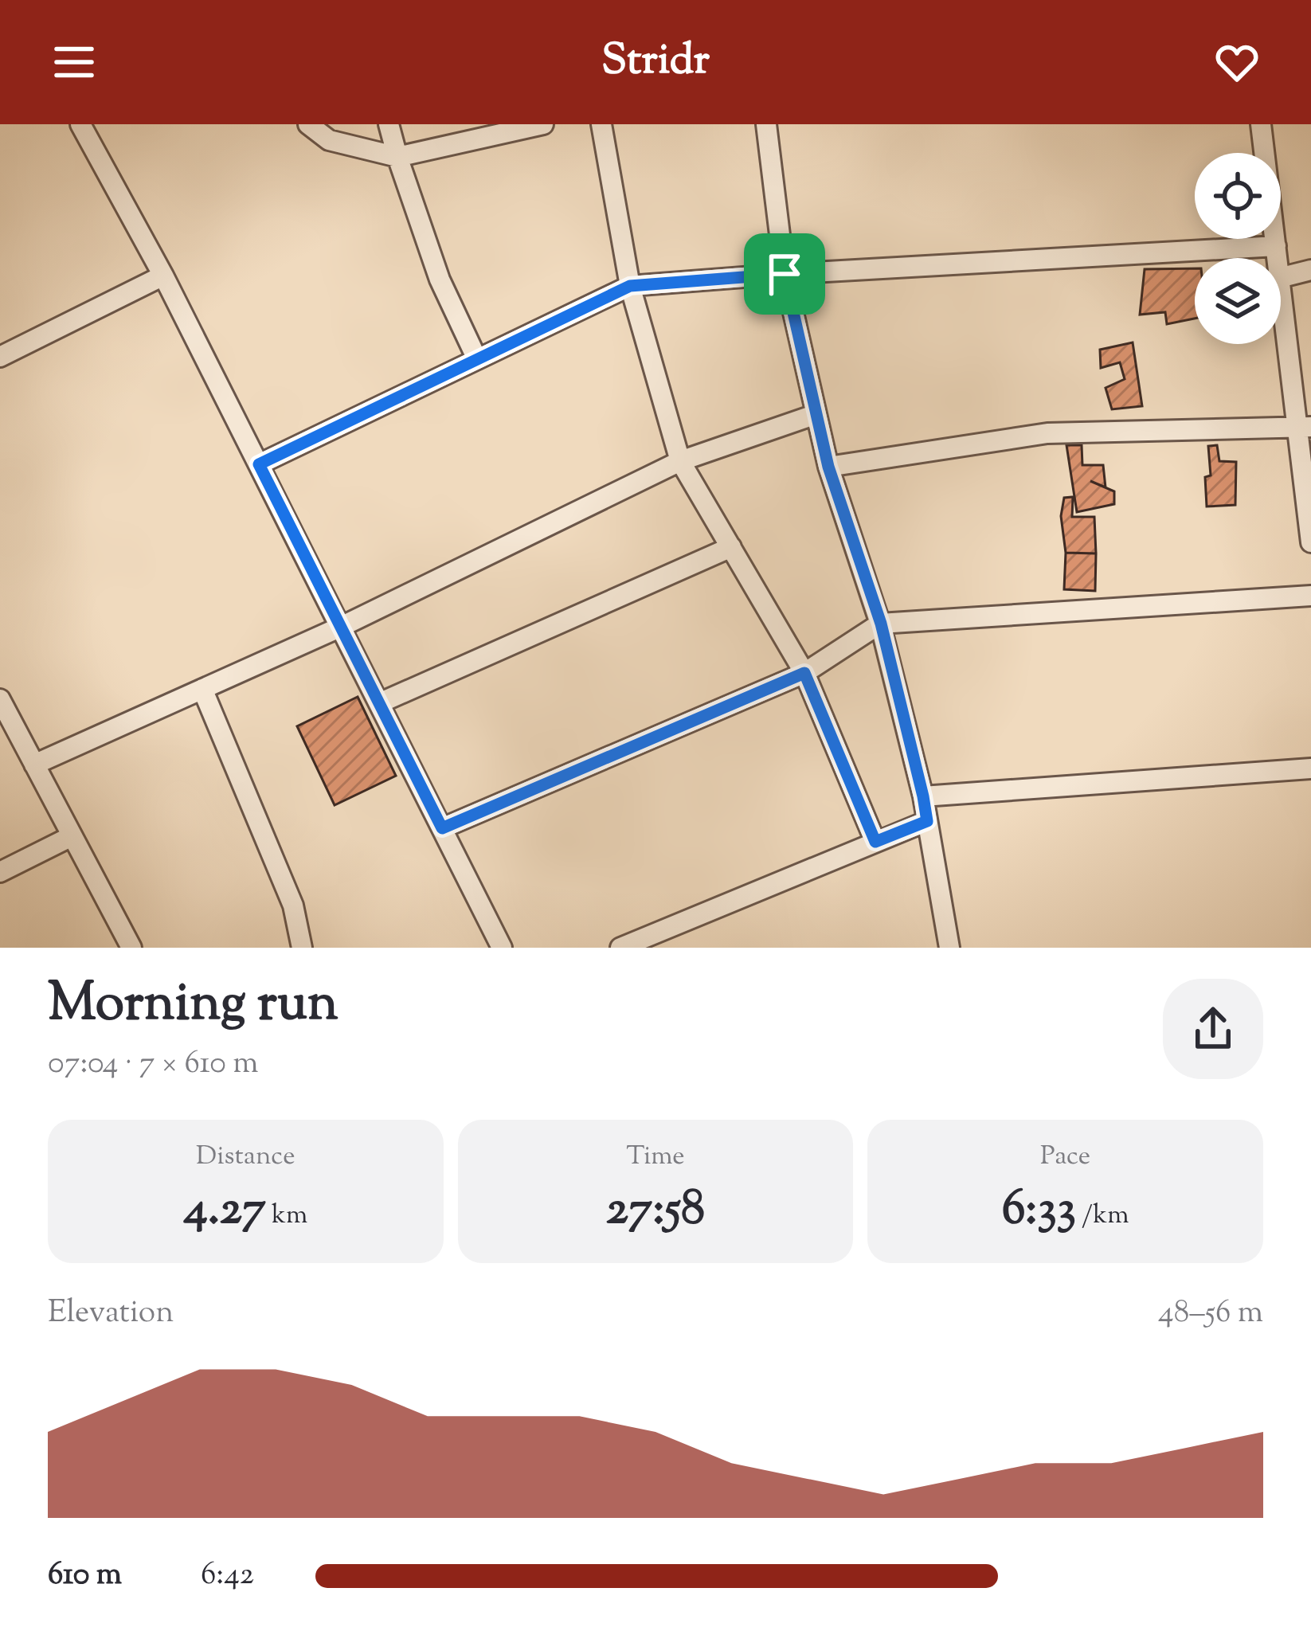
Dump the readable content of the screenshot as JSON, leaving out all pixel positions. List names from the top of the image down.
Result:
{
  "page": {
    "header": "Stridr",
    "heading": ["Morning run", "07:04 · 7 × 610 m"],
    "stats": [
      ["Distance", "4.27 km"],
      ["Time", "27:58"],
      ["Pace", "6:33 /km"]
    ],
    "chart": ["Elevation", "48–56 m"],
    "list": [
      {
        "name": "610 m",
        "note": "6:42"
      }
    ]
  }
}
